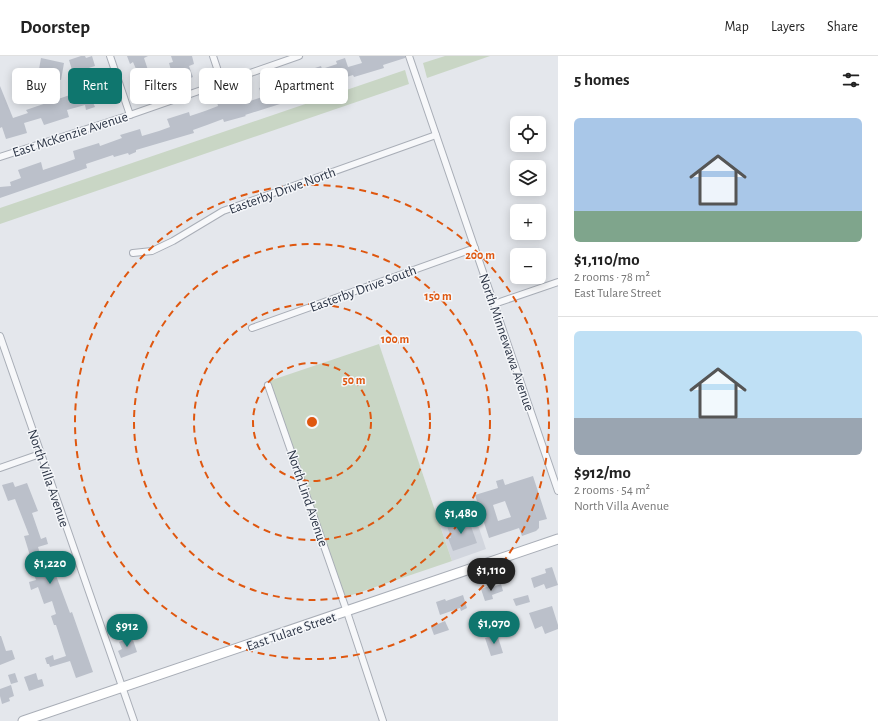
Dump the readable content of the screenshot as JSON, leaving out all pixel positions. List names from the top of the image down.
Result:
{
  "streets": {
    "main road": ["East Tulare Street"],
    "street": [
      "East McKenzie Avenue",
      "Easterby Drive North",
      "Easterby Drive South",
      "North Minnewawa Avenue",
      "North Villa Avenue",
      "North Lind Avenue"
    ]
  },
  "crossings": [
    ["Easterby Drive North", "North Minnewawa Avenue"],
    ["Easterby Drive South", "North Minnewawa Avenue"],
    ["North Villa Avenue", "East Tulare Street"],
    ["North Lind Avenue", "East Tulare Street"]
  ],
  "page": {
    "header": "Doorstep",
    "nav": ["Map", "Layers", "Share"],
    "heading": "5 homes",
    "chip": [
      "Buy",
      "Rent",
      "Filters",
      "New",
      "Apartment"
    ],
    "list": [
      {
        "name": "$1,110/mo",
        "note": "2 rooms · 78 m² · East Tulare Street"
      },
      {
        "name": "$912/mo",
        "note": "2 rooms · 54 m² · North Villa Avenue"
      }
    ],
    "map_buttons": ["+", "−"],
    "price": [
      "$1,480",
      "$1,220",
      "$1,110",
      "$1,070",
      "$912"
    ]
  },
  "rings": [
    "200 m",
    "150 m",
    "100 m",
    "50 m"
  ]
}
